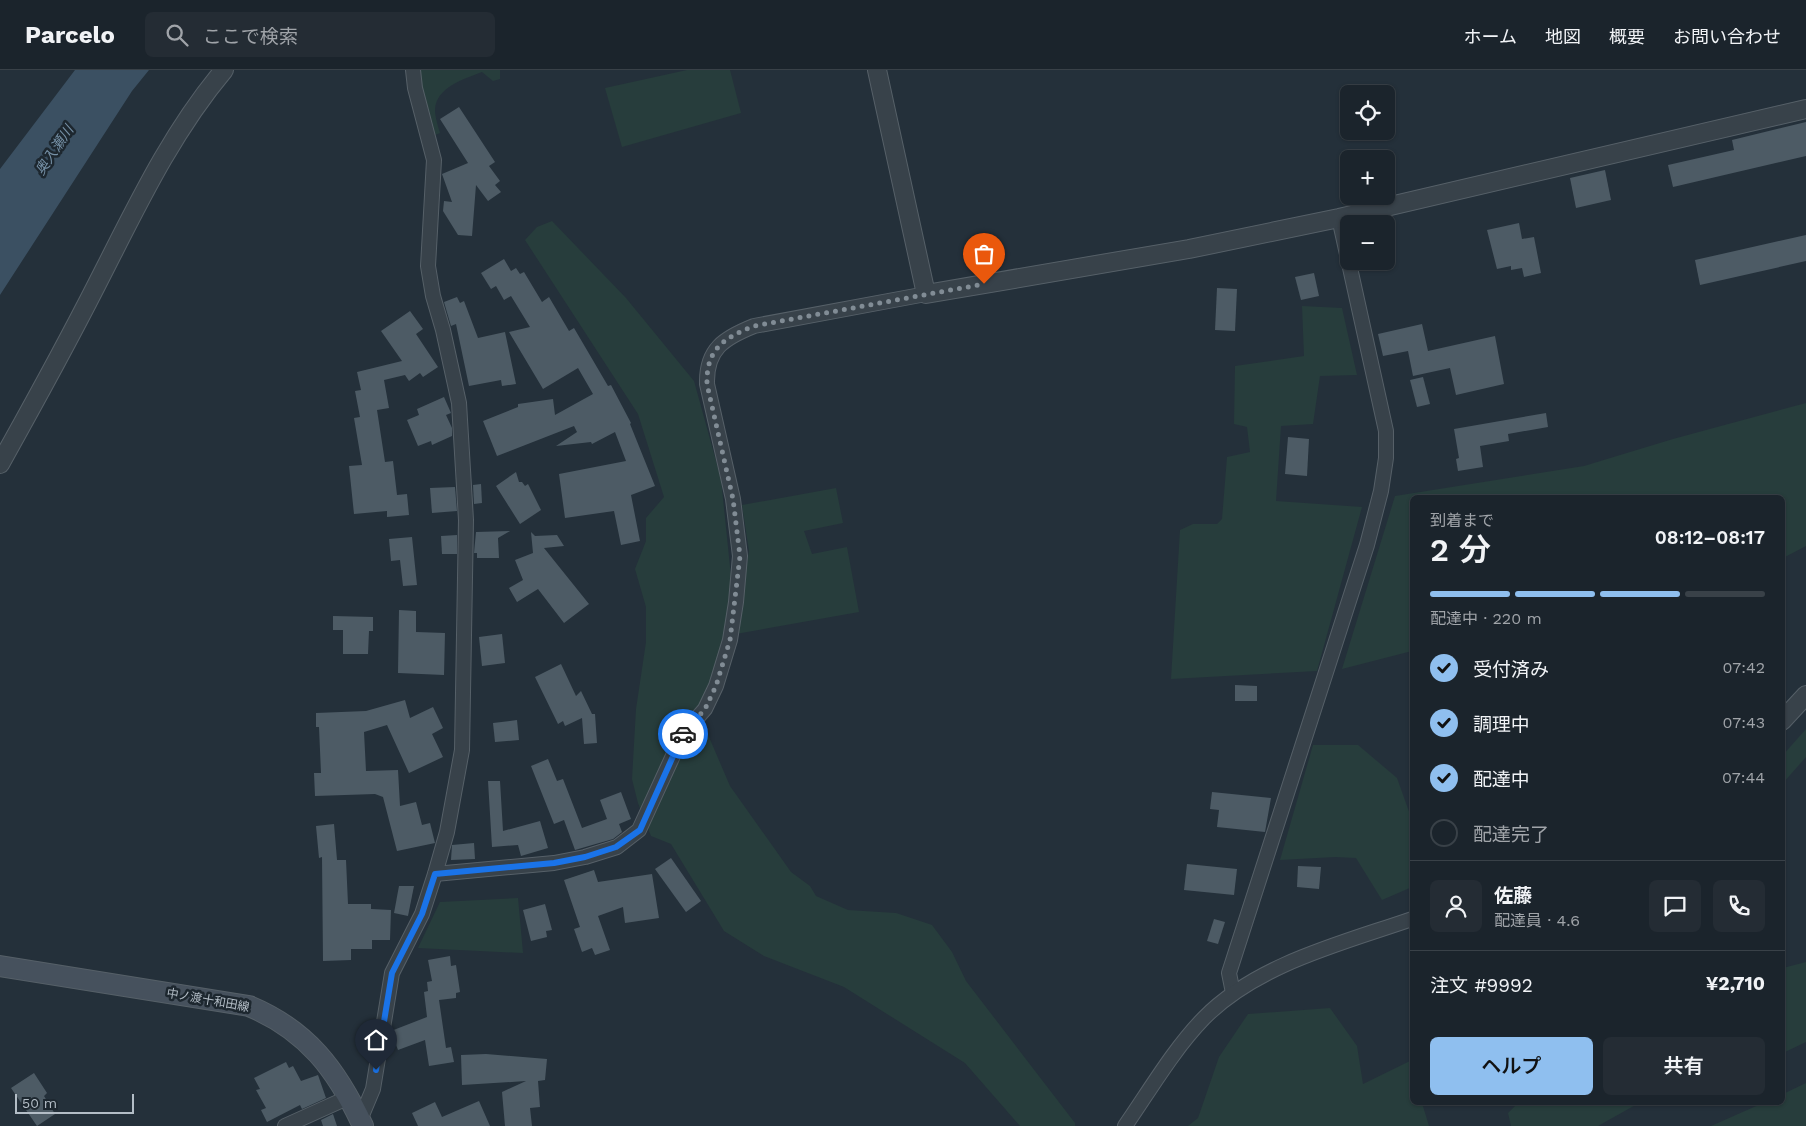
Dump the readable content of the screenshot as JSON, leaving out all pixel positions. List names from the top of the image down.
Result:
{
  "streets": {
    "main road": ["中ノ渡十和田線"]
  },
  "water": ["奥入瀬川"],
  "scale_bar": "50 m",
  "page": {
    "header": "Parcelo",
    "search": "ここで検索",
    "nav": [
      "ホーム",
      "地図",
      "概要",
      "お問い合わせ"
    ],
    "map_buttons": ["+", "−"],
    "heading": ["2 分", "到着まで", "08:12–08:17"],
    "panel": [
      "佐藤",
      "配達員 · 4.6",
      "注文 #9992",
      "¥2,710"
    ],
    "bar": "配達中 · 220 m",
    "list": [
      ["受付済み", "07:42"],
      ["調理中", "07:43"],
      ["配達中", "07:44"],
      "配達完了"
    ],
    "buttons": ["ヘルプ", "共有"],
    "scale": "50 m"
  }
}
